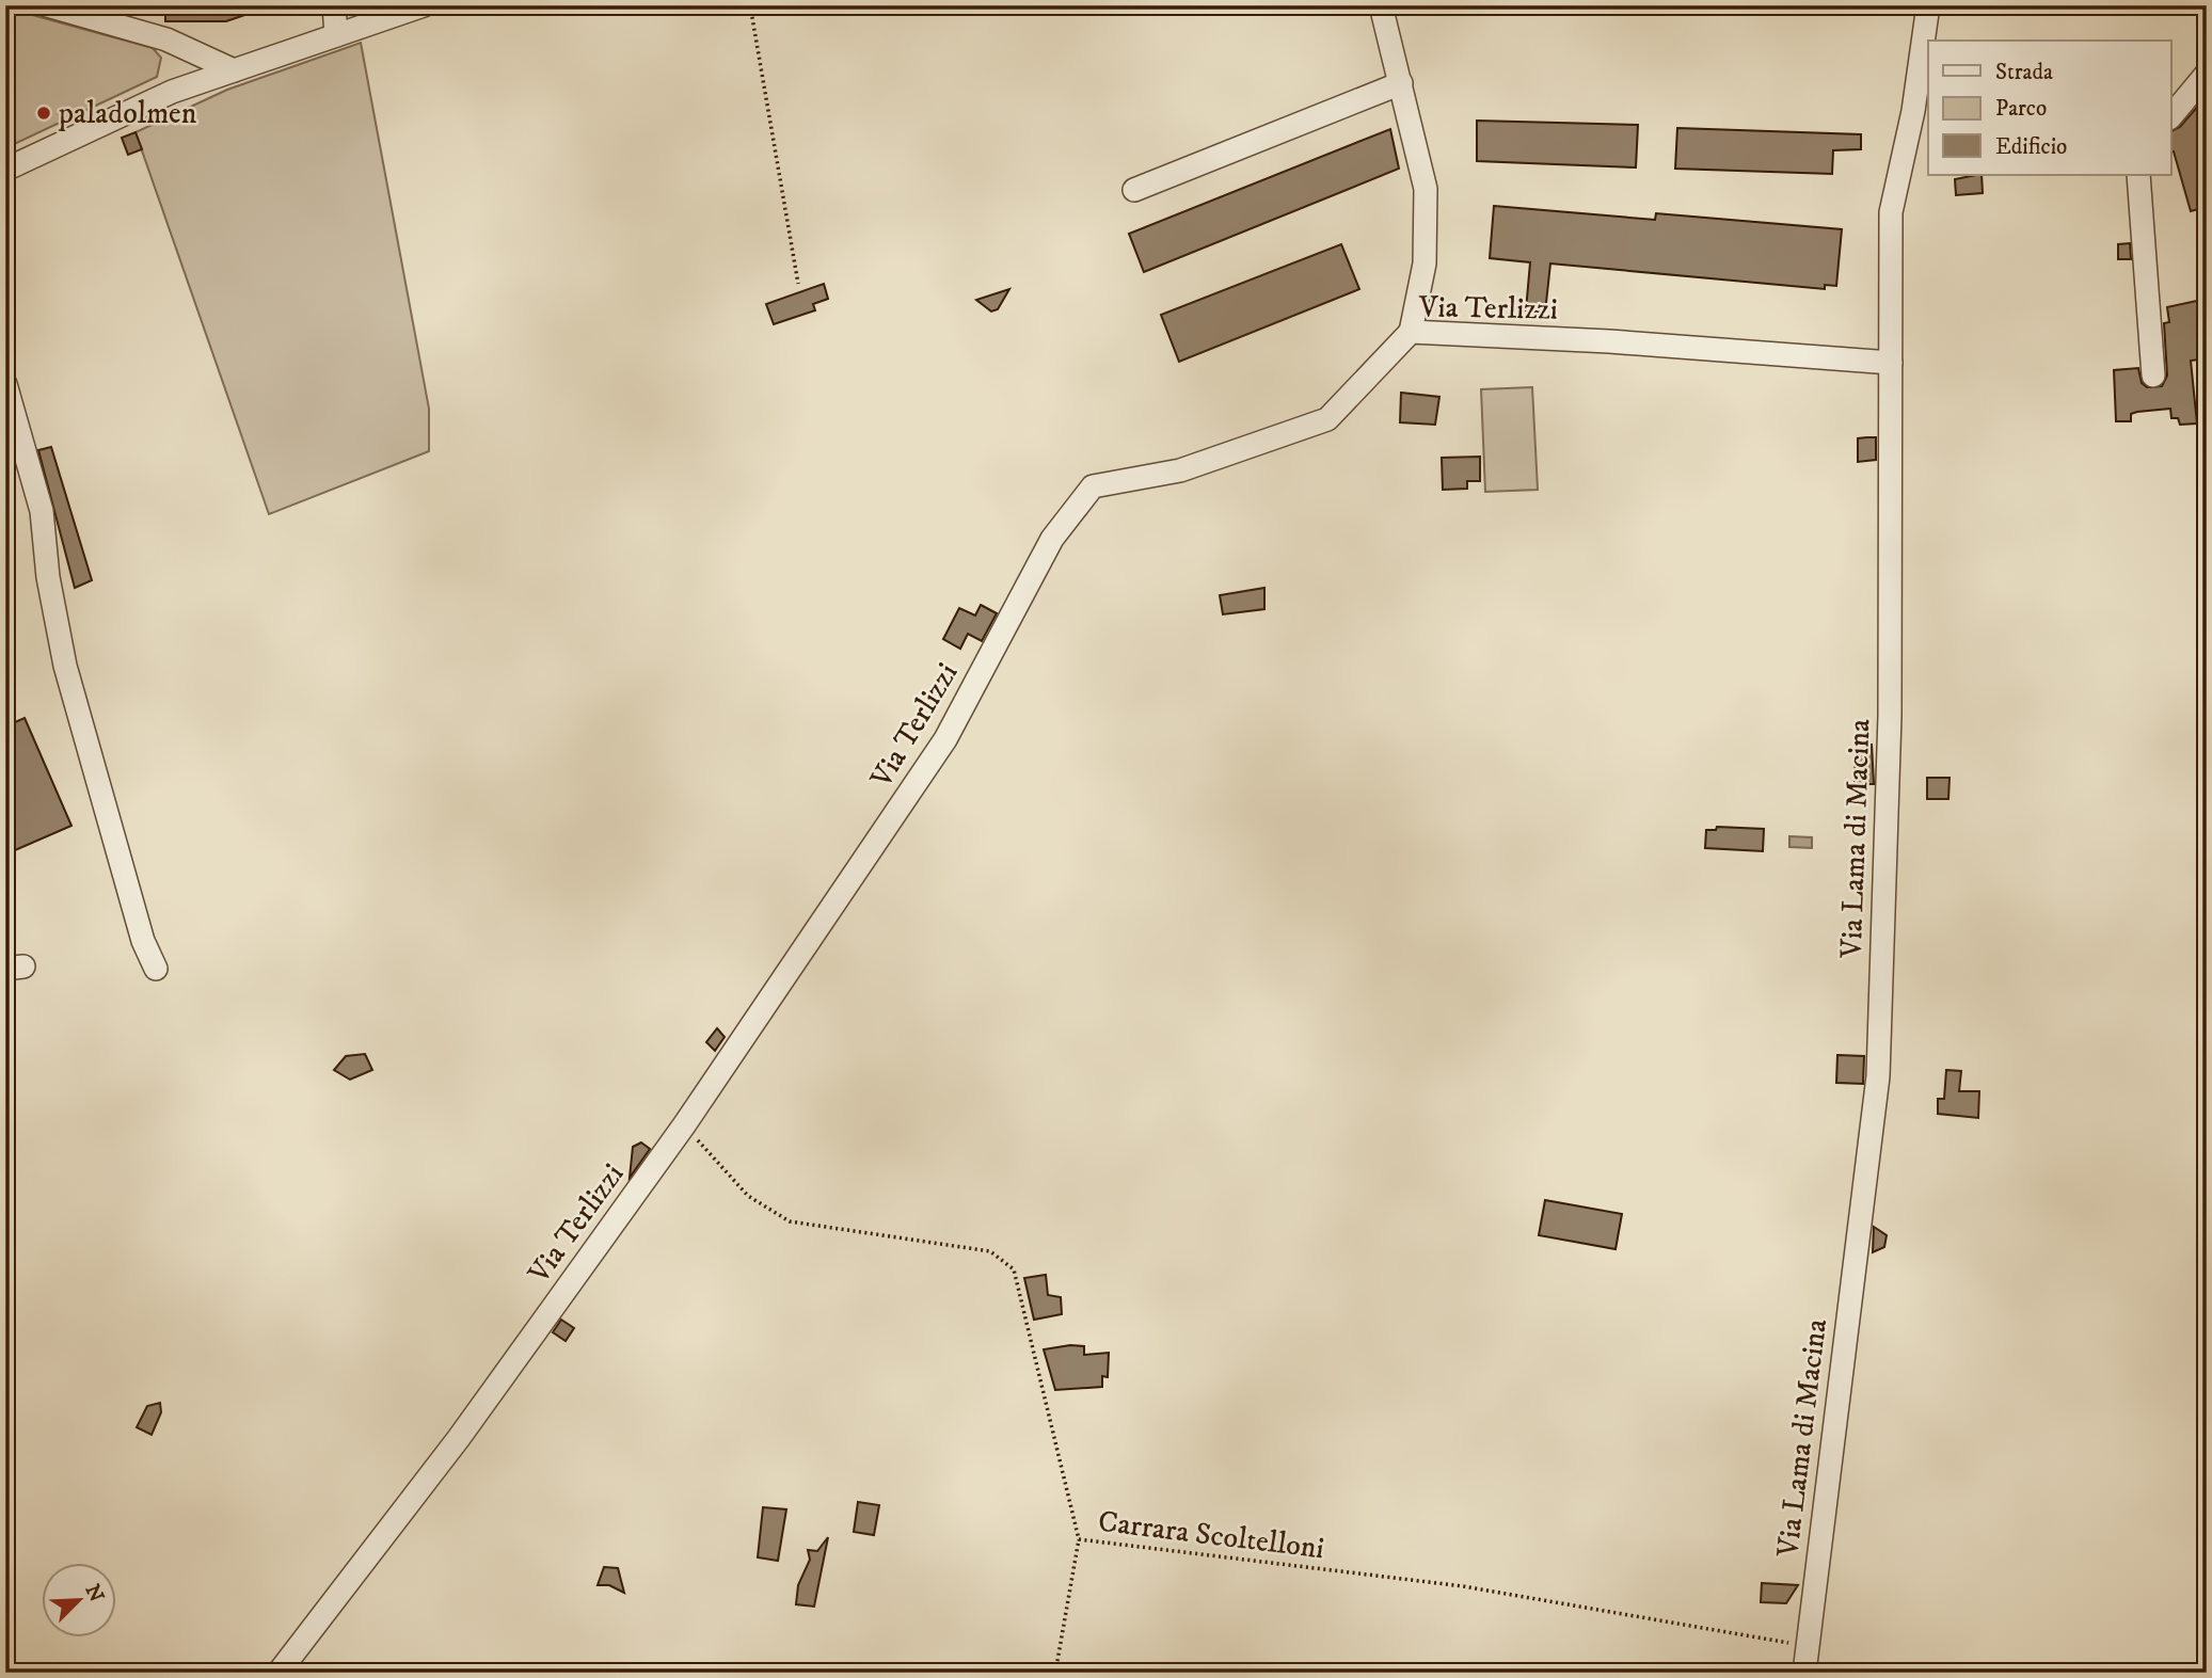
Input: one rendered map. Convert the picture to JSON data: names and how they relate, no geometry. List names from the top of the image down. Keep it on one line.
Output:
{"streets":{"street":["Via Terlizzi","Via Lama di Macina"],"path":["Carrara Scoltelloni"]},"crossings":[["Via Terlizzi","Via Lama di Macina"],["Via Terlizzi","Carrara Scoltelloni"],["Via Lama di Macina","Carrara Scoltelloni"]],"places":["paladolmen"],"legend":["Strada","Parco","Edificio"],"north":"top right"}
